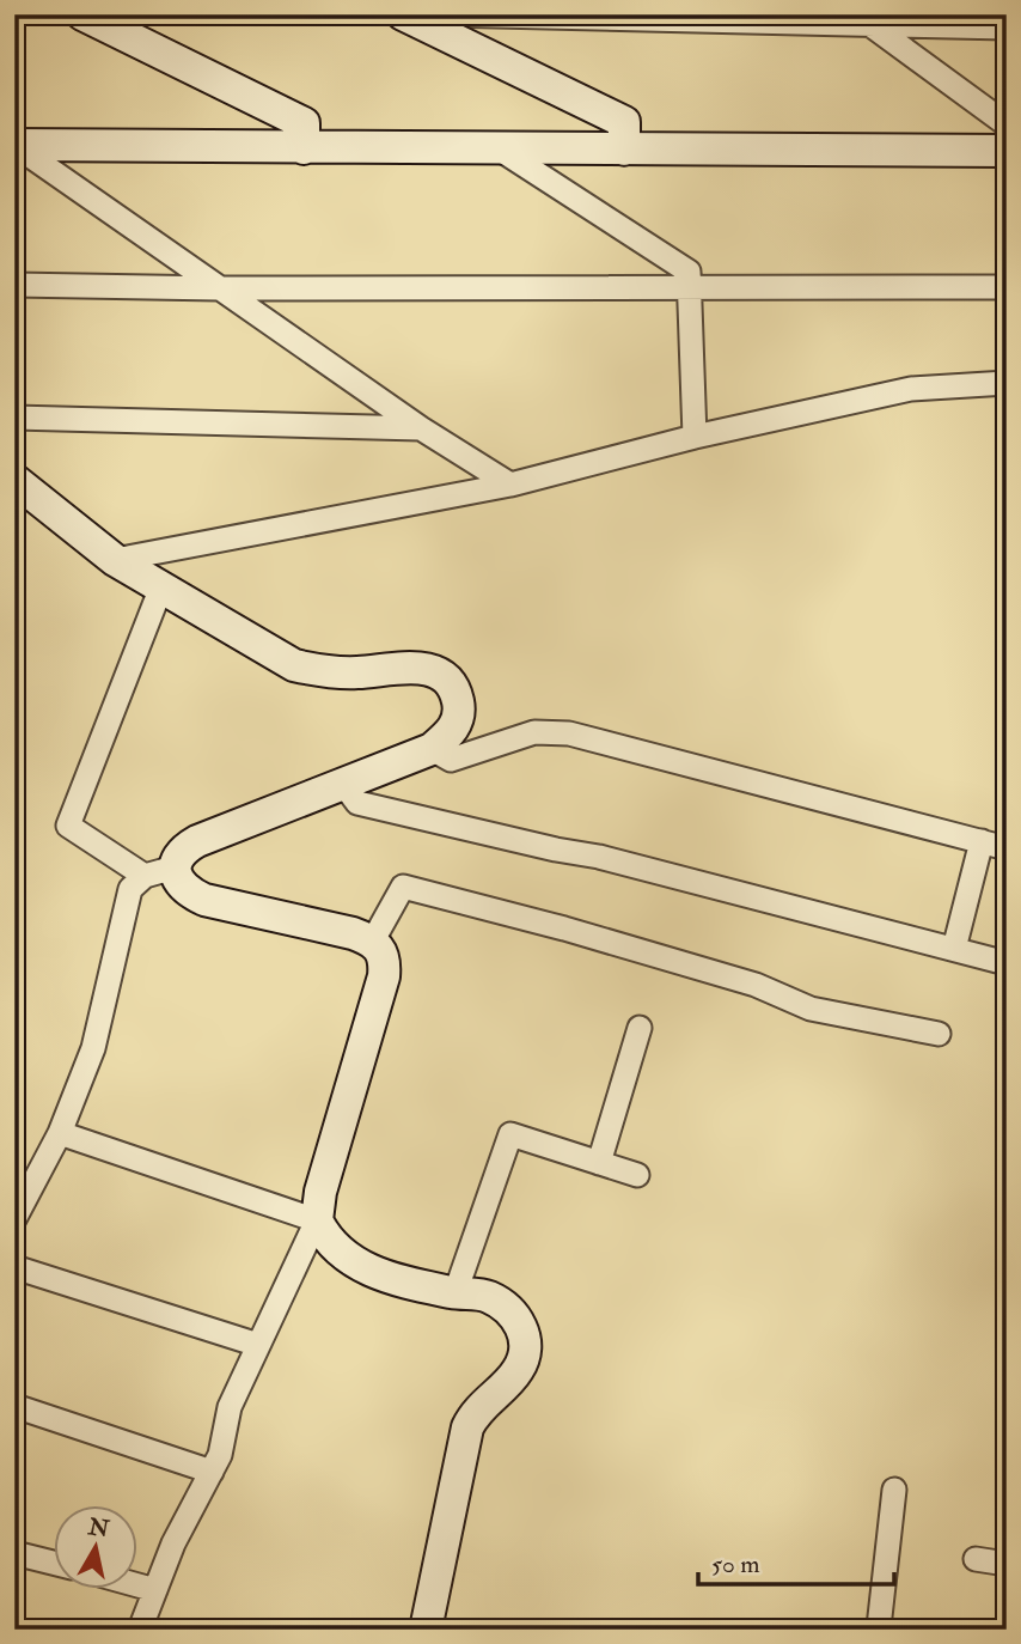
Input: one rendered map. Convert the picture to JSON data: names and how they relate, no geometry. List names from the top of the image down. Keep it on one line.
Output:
{"scale_bar":"50 m","north":"top"}
